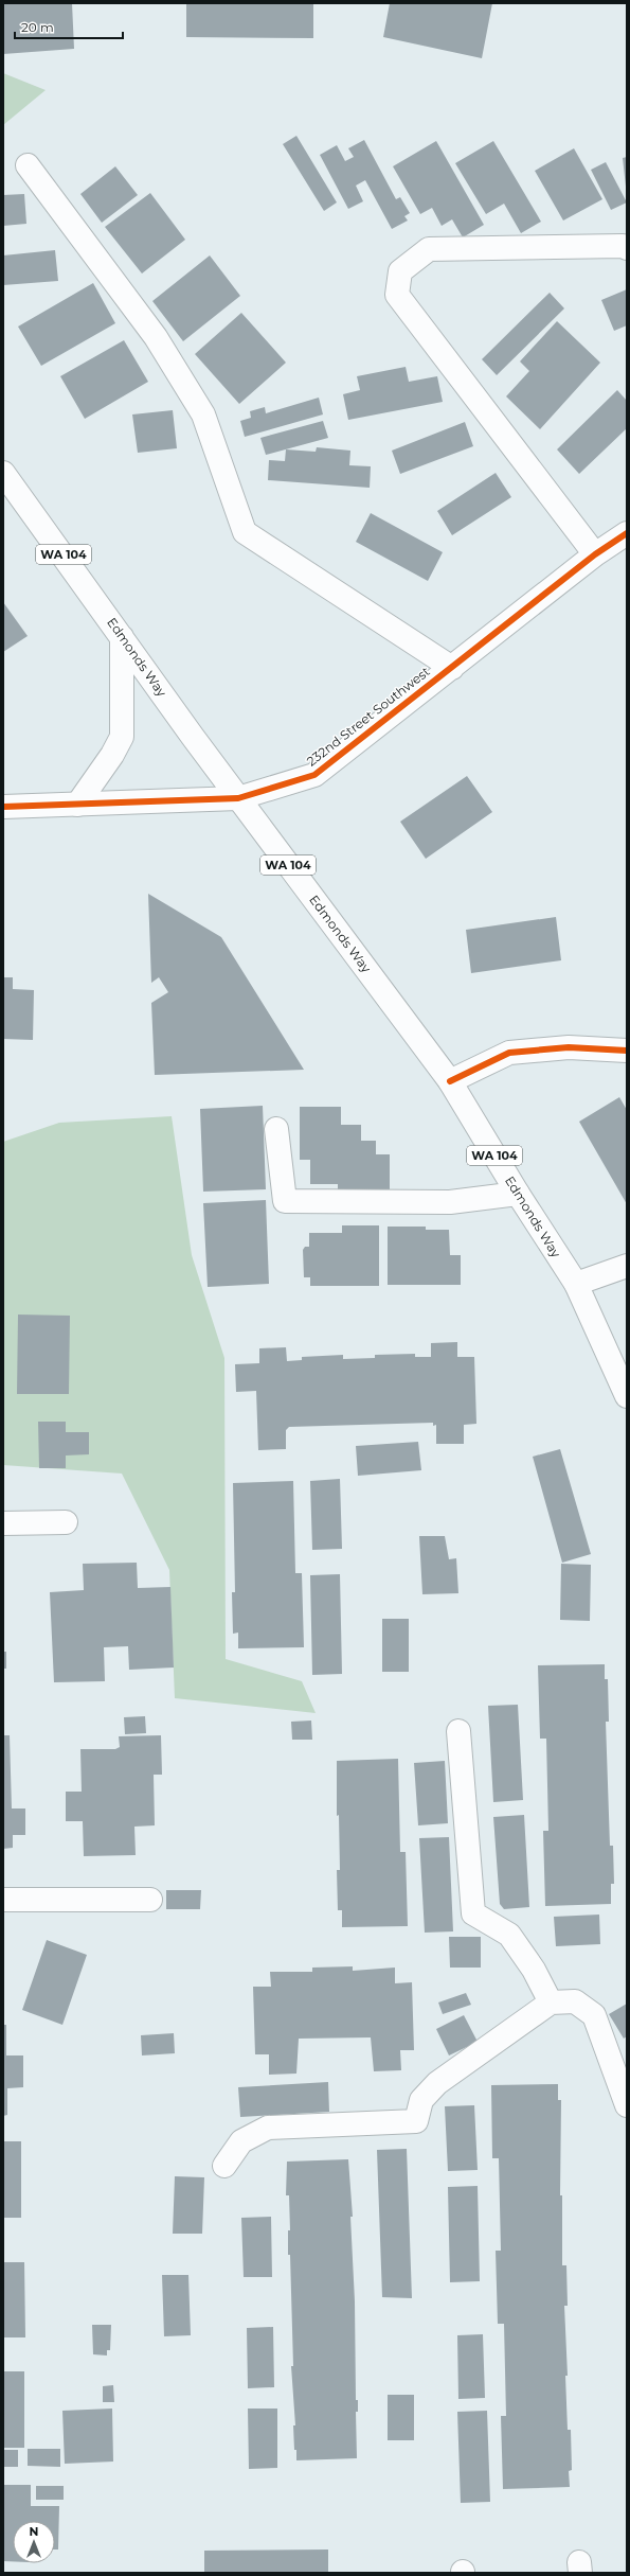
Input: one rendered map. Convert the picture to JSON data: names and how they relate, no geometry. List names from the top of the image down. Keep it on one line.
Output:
{"streets":{"main road":["WA 104","Edmonds Way","232nd Street Southwest"]},"crossings":[["Edmonds Way","232nd Street Southwest"]],"scale_bar":"20 m","north":"top"}
